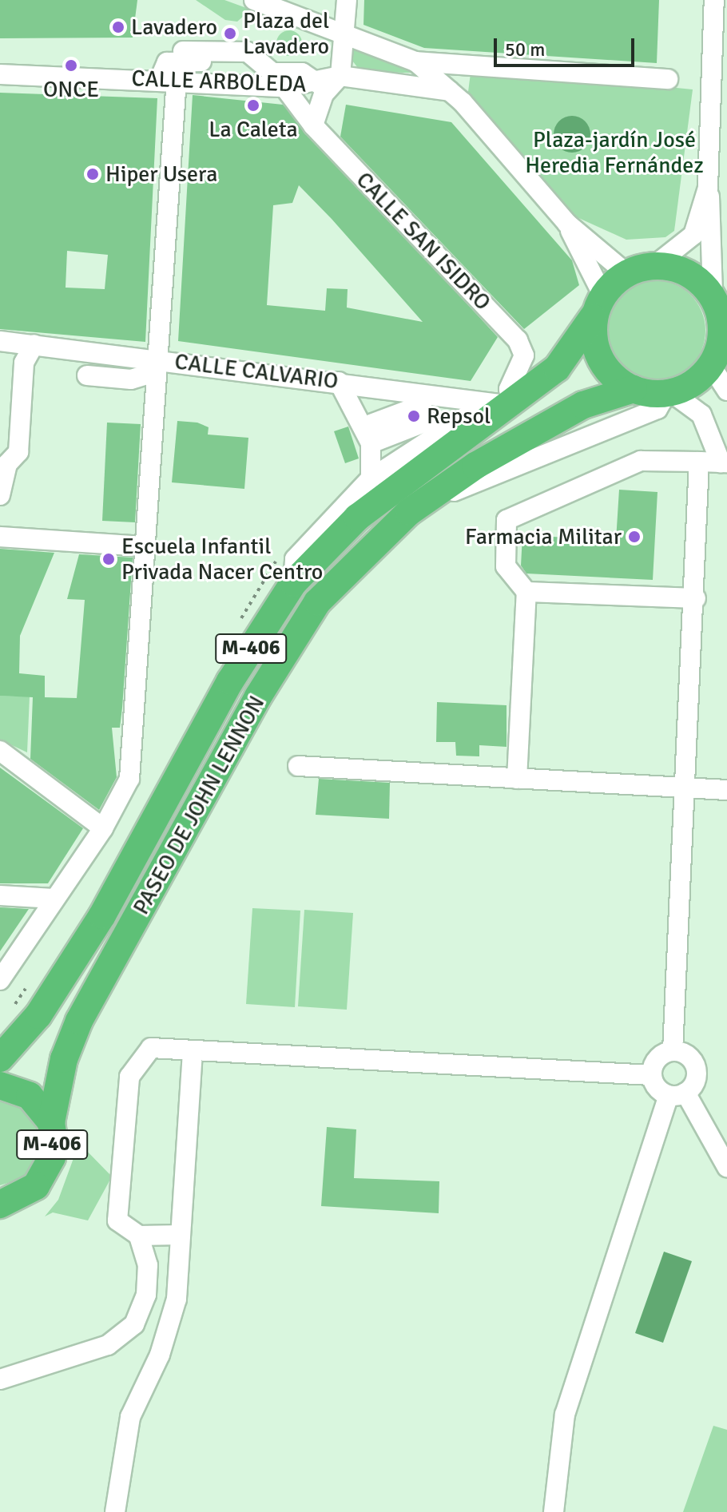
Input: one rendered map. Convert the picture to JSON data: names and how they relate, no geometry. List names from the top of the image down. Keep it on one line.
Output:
{"streets":{"highway":["M-406","PASEO DE JOHN LENNON"],"street":["CALLE ARBOLEDA","CALLE SAN ISIDRO","CALLE CALVARIO"]},"crossings":[["CALLE ARBOLEDA","CALLE SAN ISIDRO"],["CALLE SAN ISIDRO","CALLE CALVARIO"],["CALLE SAN ISIDRO","PASEO DE JOHN LENNON"],["CALLE CALVARIO","PASEO DE JOHN LENNON"],["M-406","PASEO DE JOHN LENNON"]],"parks":["Plaza-jardín José Heredia Fernández"],"places":["Lavadero","Plaza del Lavadero","ONCE","La Caleta","Hiper Usera","Repsol","Farmacia Militar","Escuela Infantil Privada Nacer Centro"],"scale_bar":"50 m"}
